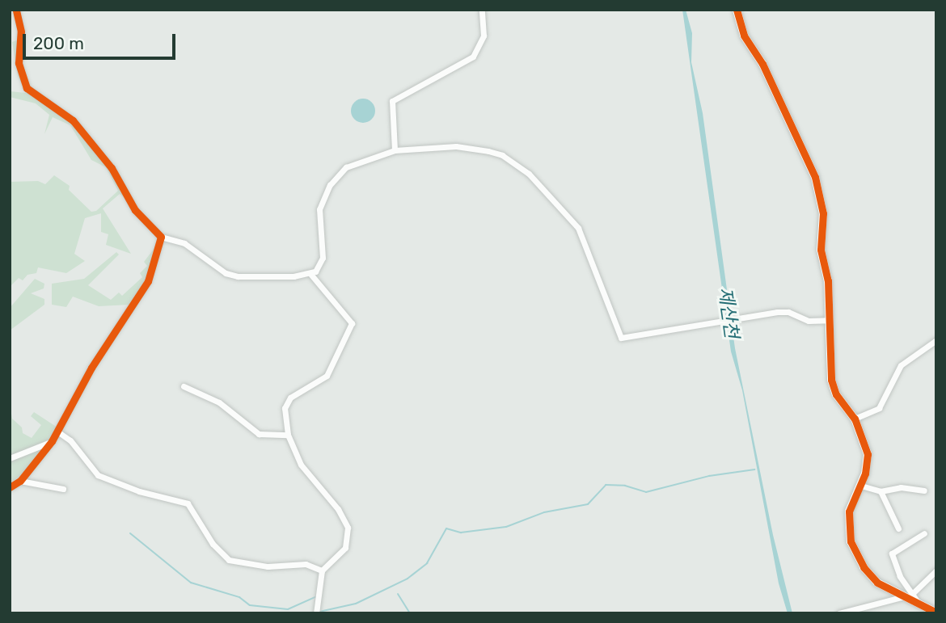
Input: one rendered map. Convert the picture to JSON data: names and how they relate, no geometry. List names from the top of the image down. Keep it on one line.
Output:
{"water":["제산천"],"scale_bar":"200 m"}
